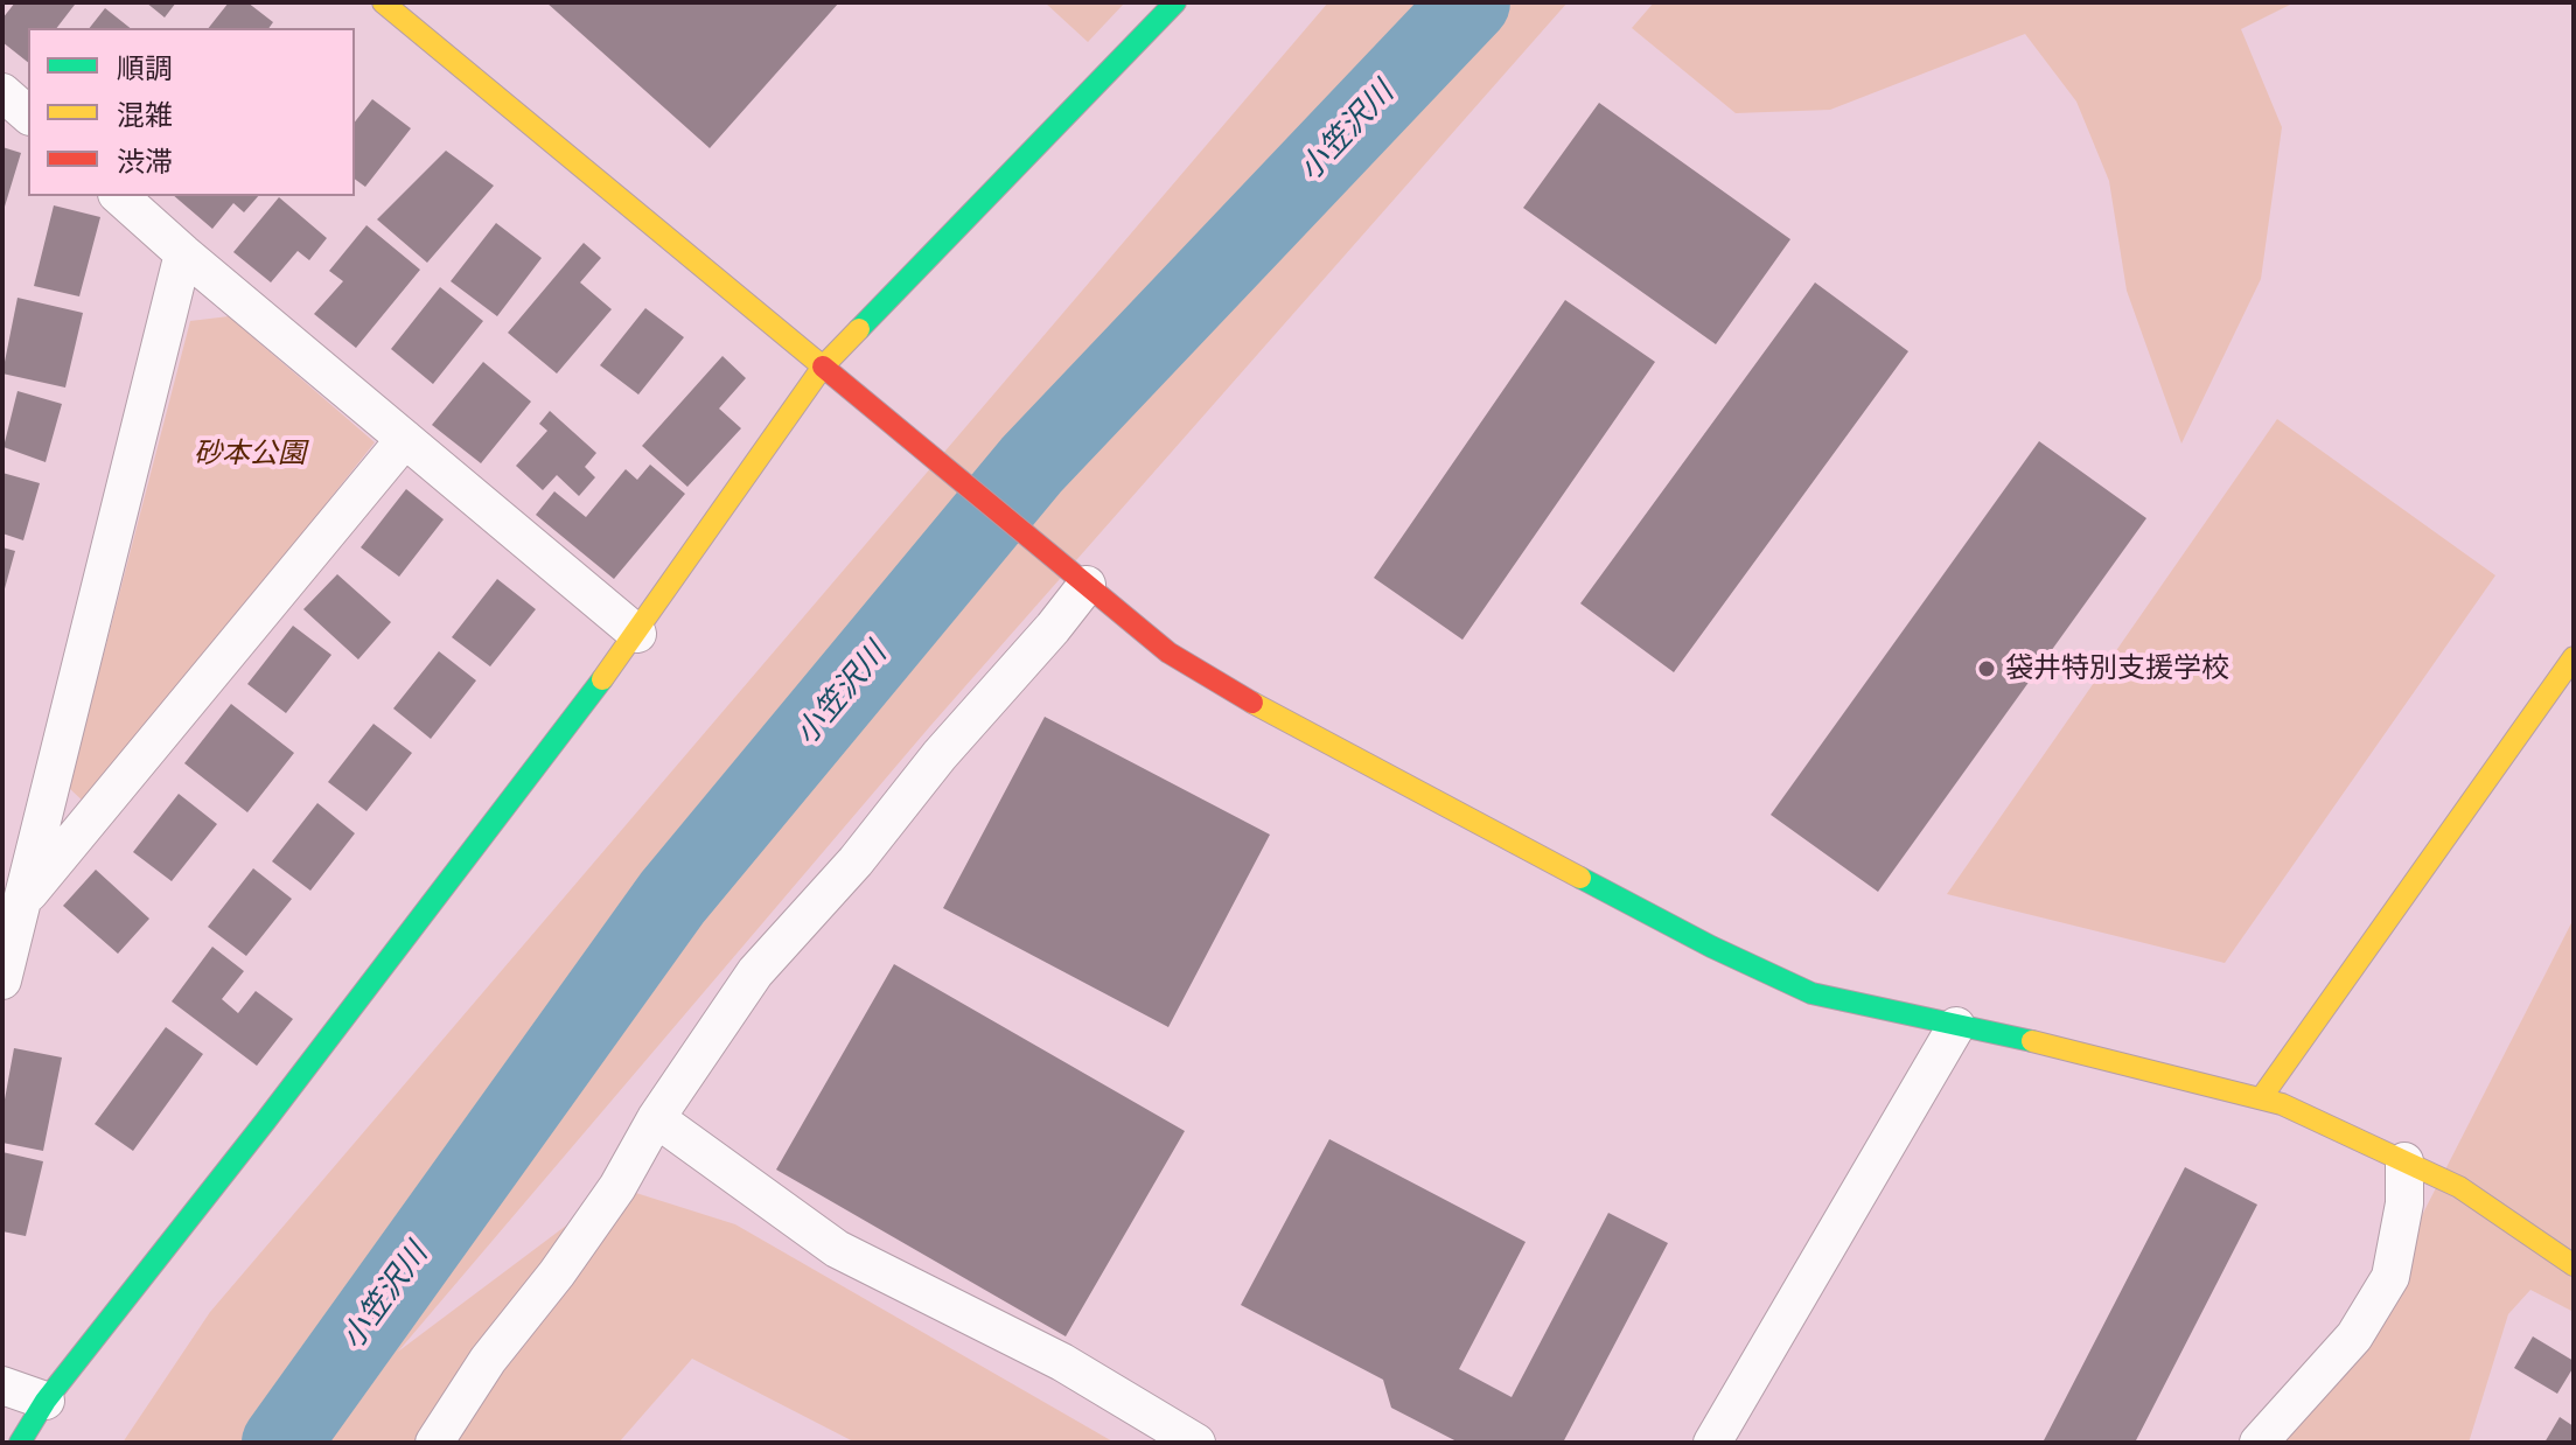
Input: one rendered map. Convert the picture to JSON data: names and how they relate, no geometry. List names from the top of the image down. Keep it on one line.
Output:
{"water":["小笠沢川"],"parks":["砂本公園"],"places":["袋井特別支援学校"],"legend":["順調","混雑","渋滞"]}
